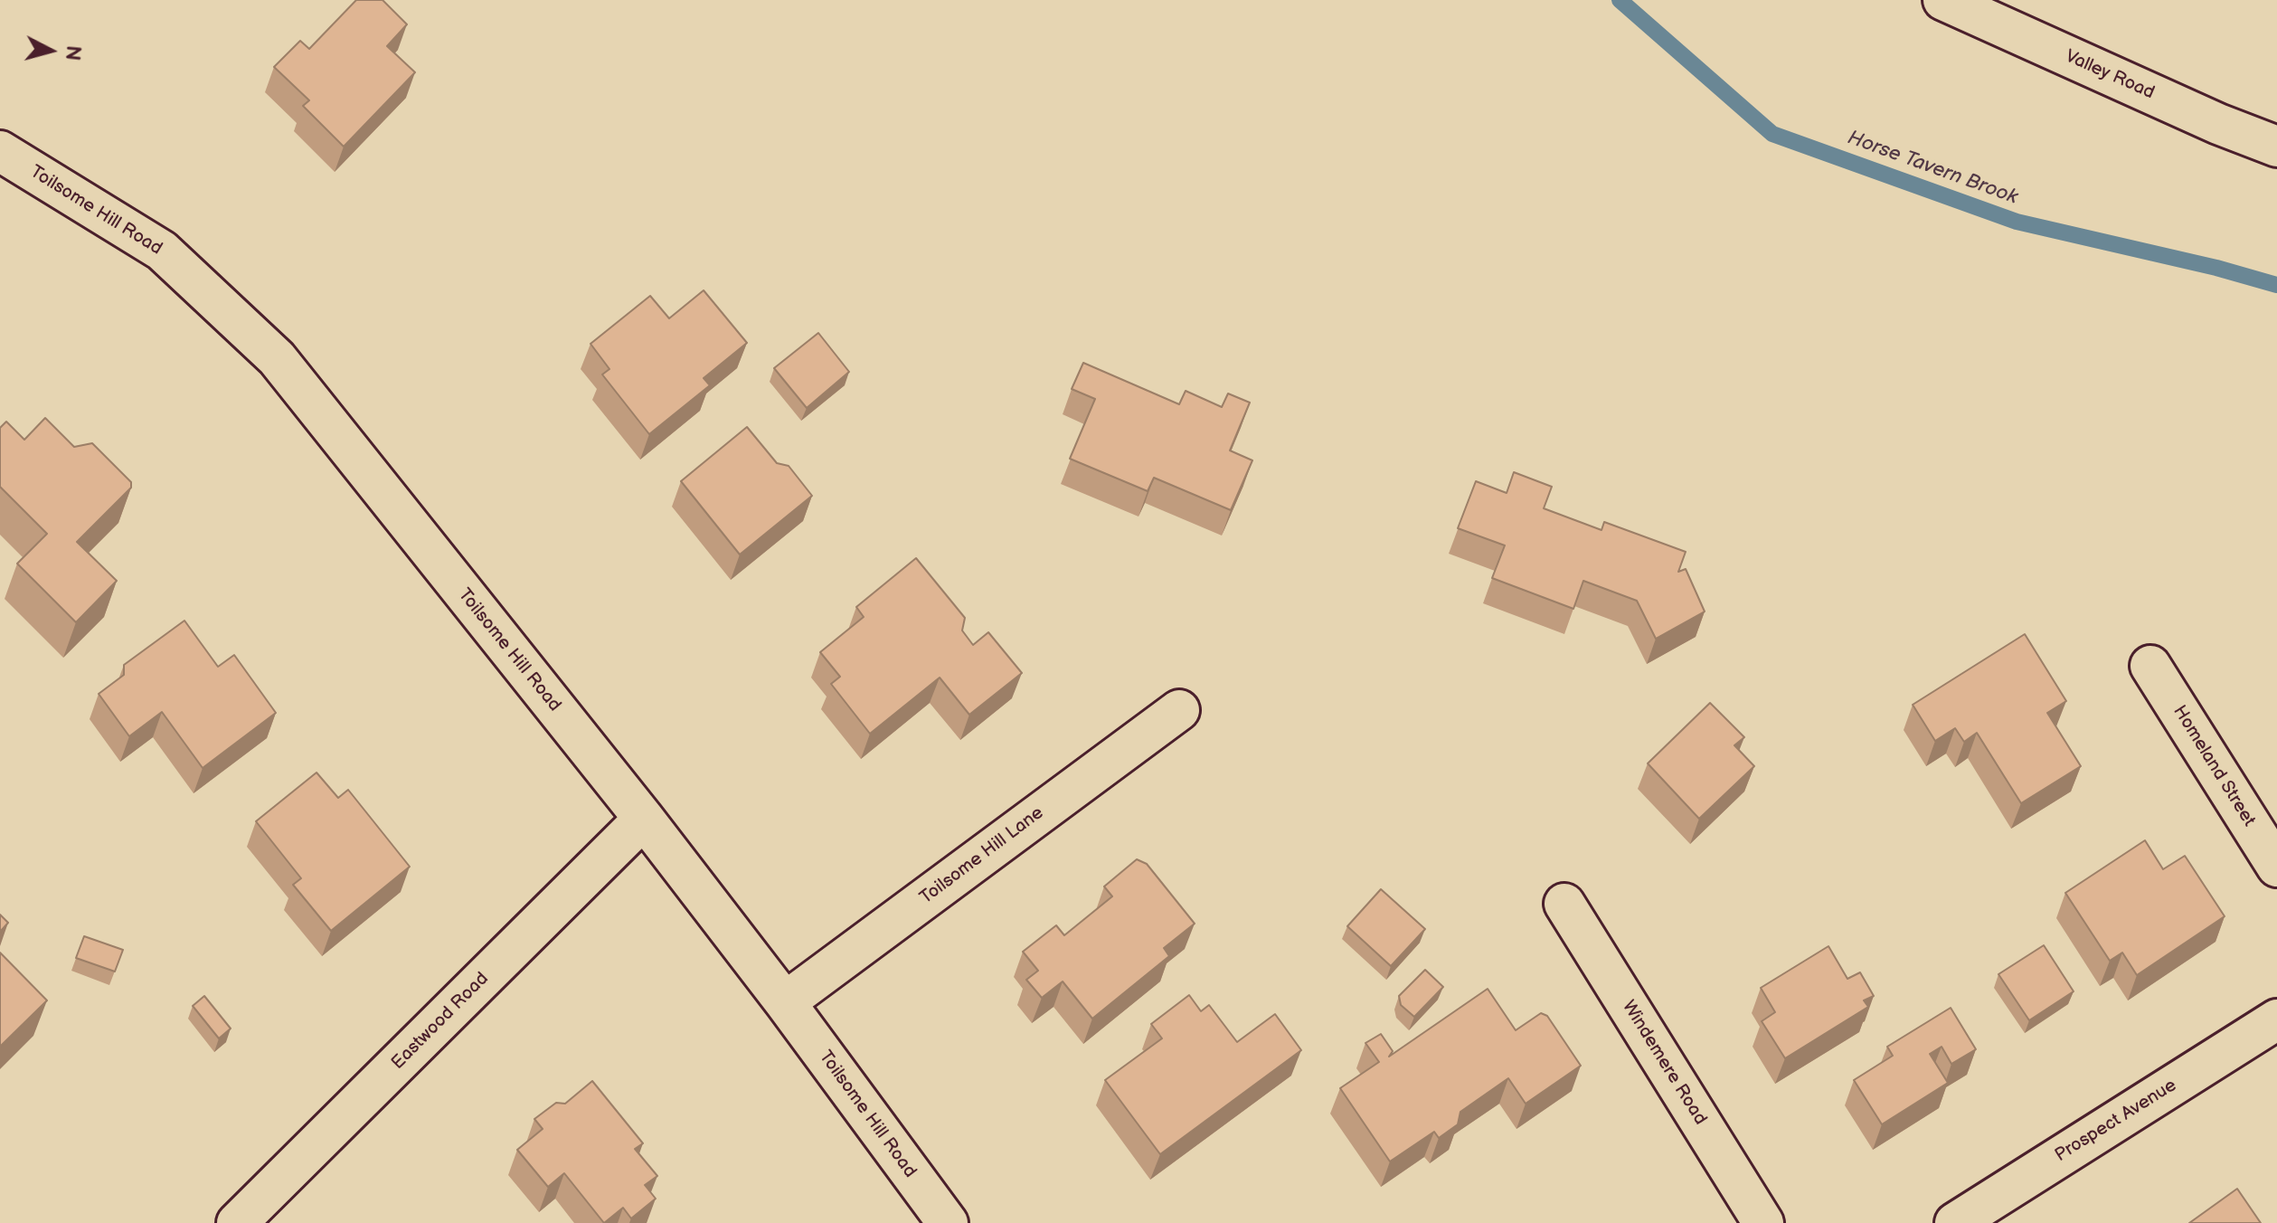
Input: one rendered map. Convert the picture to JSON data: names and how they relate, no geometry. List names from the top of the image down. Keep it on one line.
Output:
{"streets":{"street":["Valley Road","Toilsome Hill Road","Homeland Street","Toilsome Hill Lane","Eastwood Road","Windemere Road","Prospect Avenue"]},"crossings":[["Toilsome Hill Road","Toilsome Hill Lane"],["Toilsome Hill Road","Eastwood Road"]],"water":["Horse Tavern Brook"],"north":"right"}
